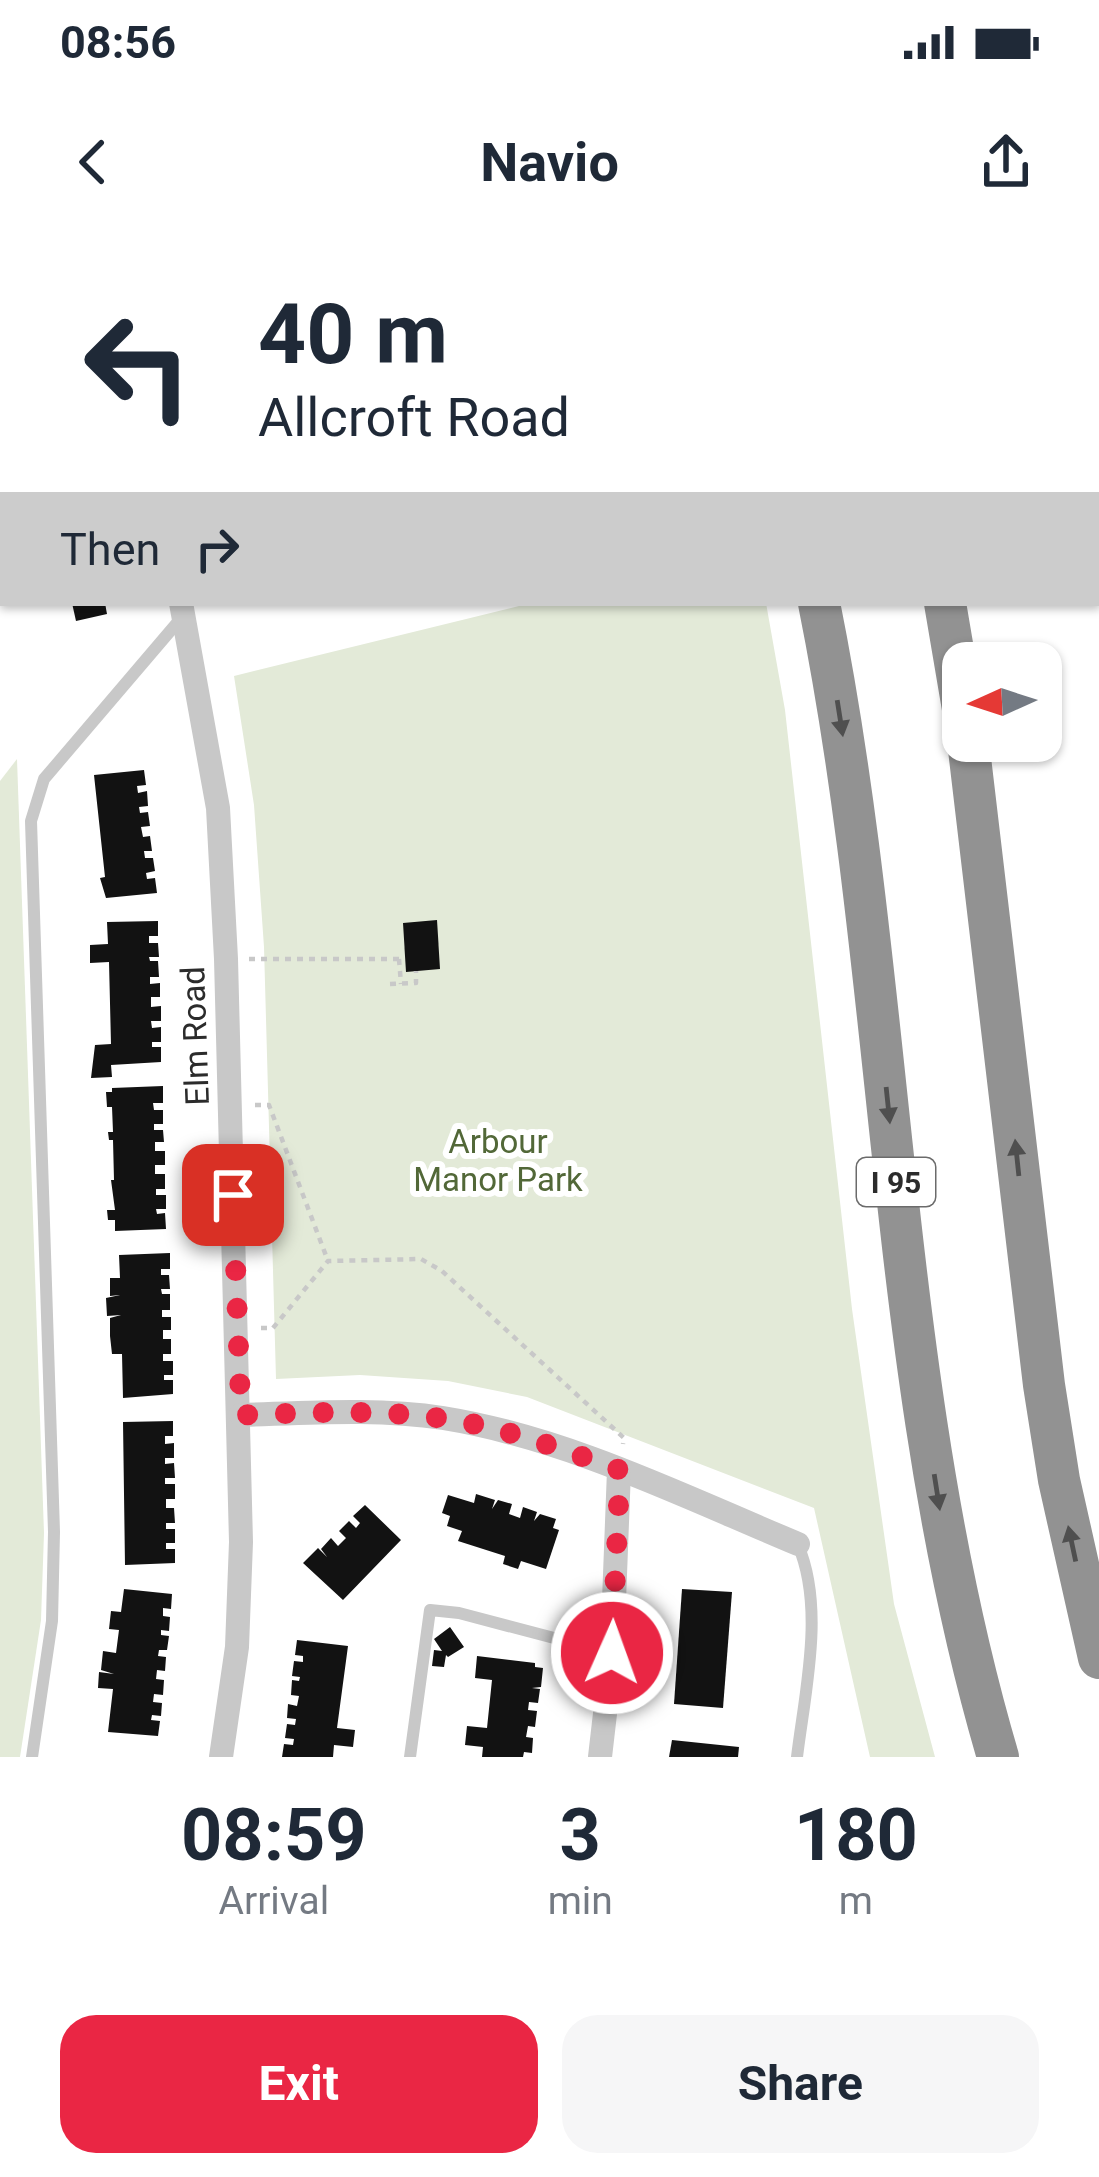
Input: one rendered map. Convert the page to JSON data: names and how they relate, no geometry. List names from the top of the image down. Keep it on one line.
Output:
{"streets":{"highway":["I 95"],"street":["Elm Road"]},"parks":["Arbour Manor Park"],"north":"left","page":{"status":"08:56","header":"Navio","turn":["40 m","Allcroft Road"],"then":"Then","eta":["08:59","Arrival","3","min","180","m"],"buttons":["Exit","Share"]}}
